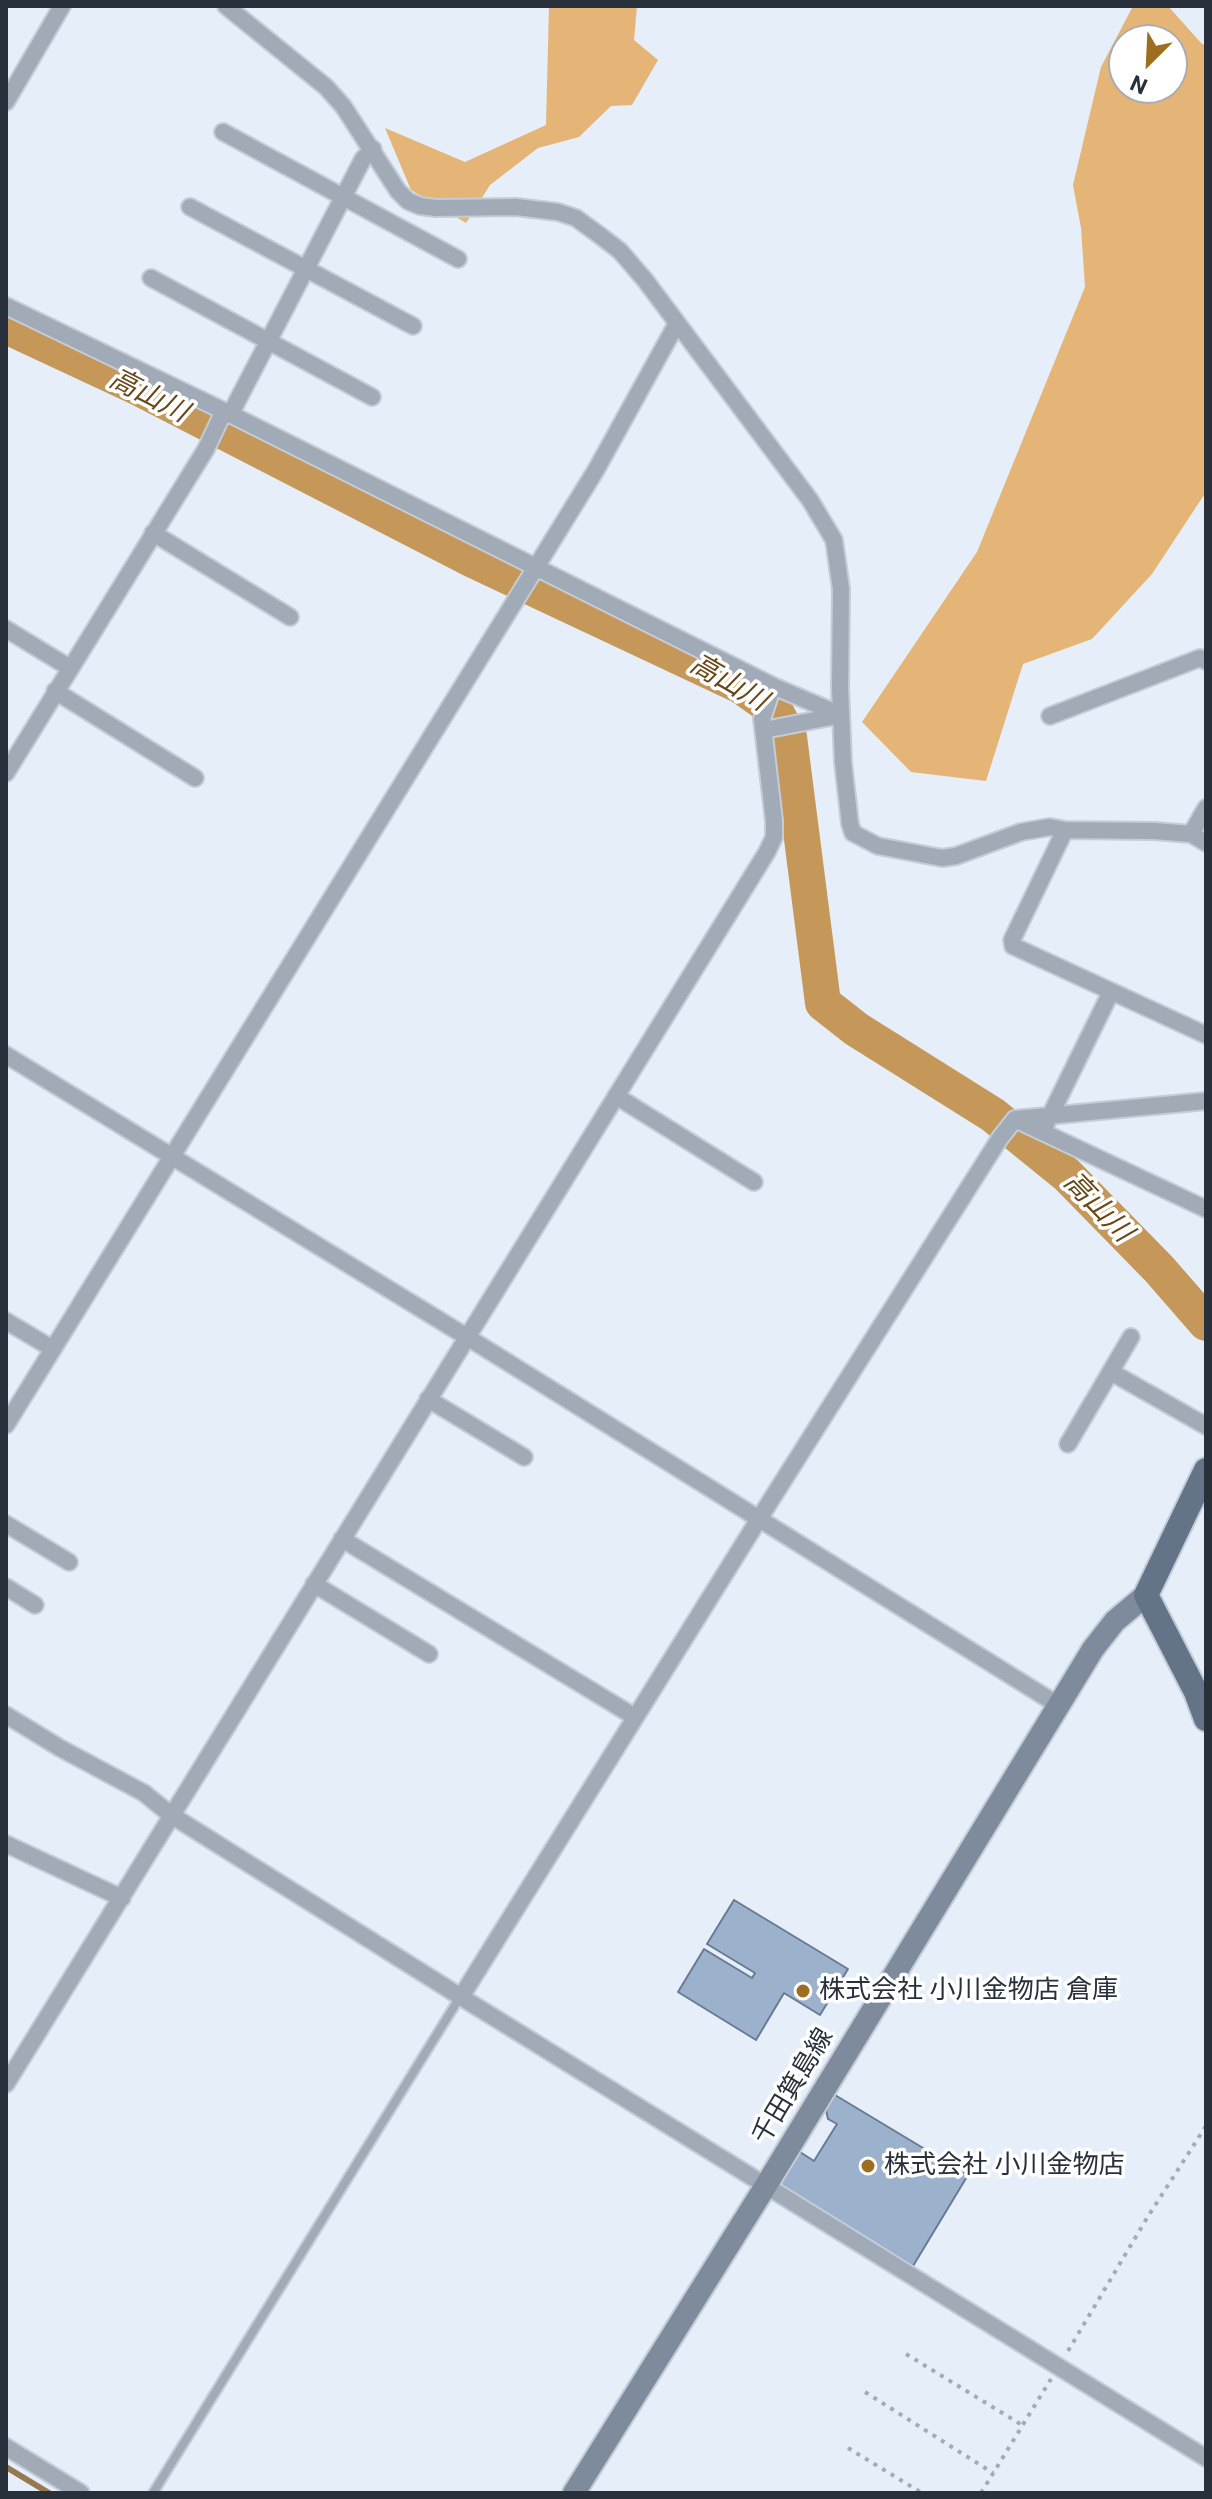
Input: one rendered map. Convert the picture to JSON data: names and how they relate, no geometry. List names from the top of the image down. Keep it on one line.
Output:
{"streets":{"main road":["千田箕島線"]},"water":["高山川"],"places":["株式会社 小川金物店 倉庫","株式会社 小川金物店"],"north":"bottom left"}
